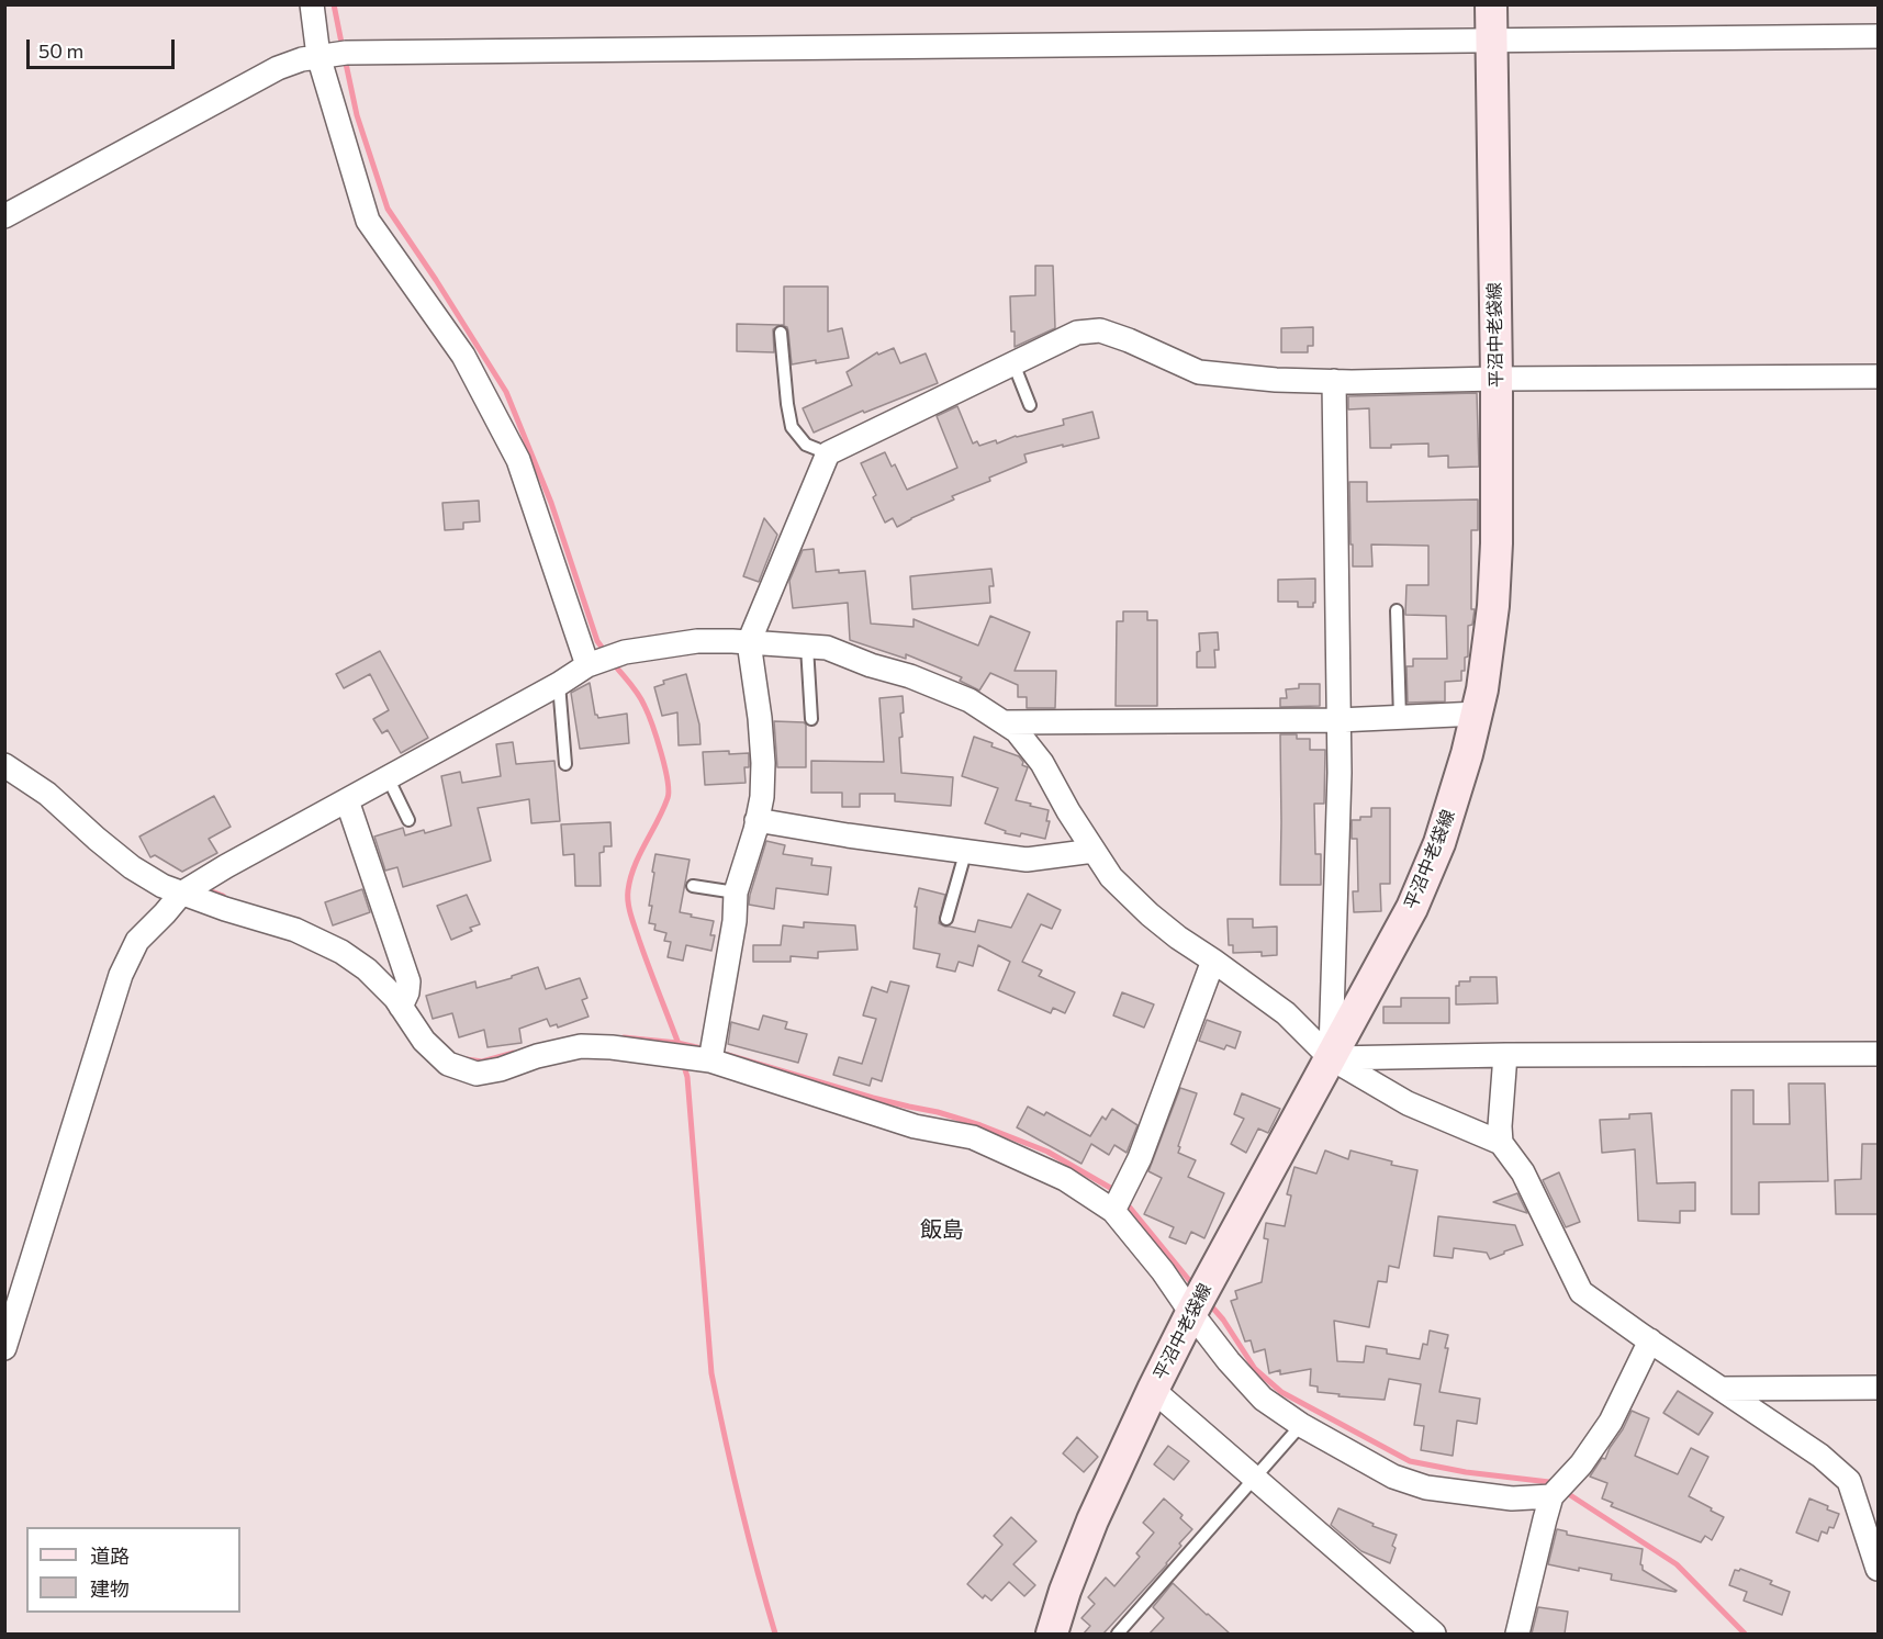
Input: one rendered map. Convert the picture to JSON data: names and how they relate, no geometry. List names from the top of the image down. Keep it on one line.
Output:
{"streets":{"main road":["平沼中老袋線"]},"districts":["飯島"],"legend":["道路","建物"],"scale_bar":"50 m"}
